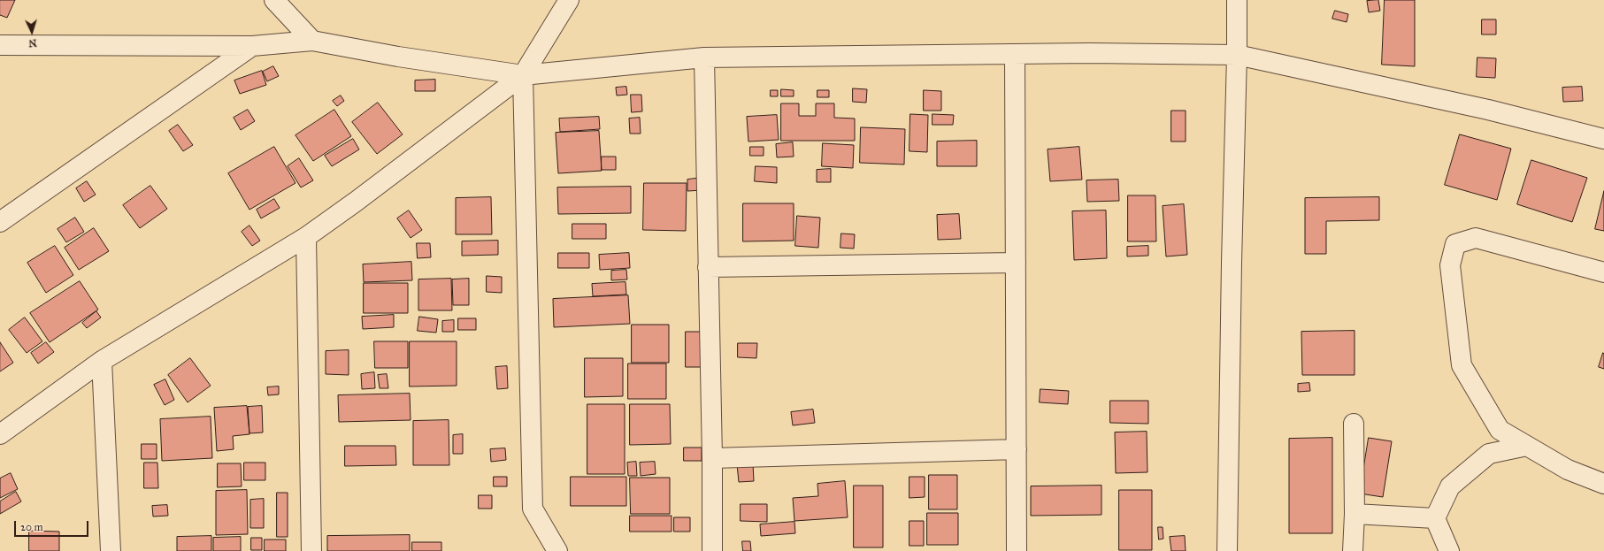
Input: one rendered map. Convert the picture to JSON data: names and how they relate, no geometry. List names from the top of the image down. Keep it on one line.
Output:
{"scale_bar":"20 m","north":"bottom"}
